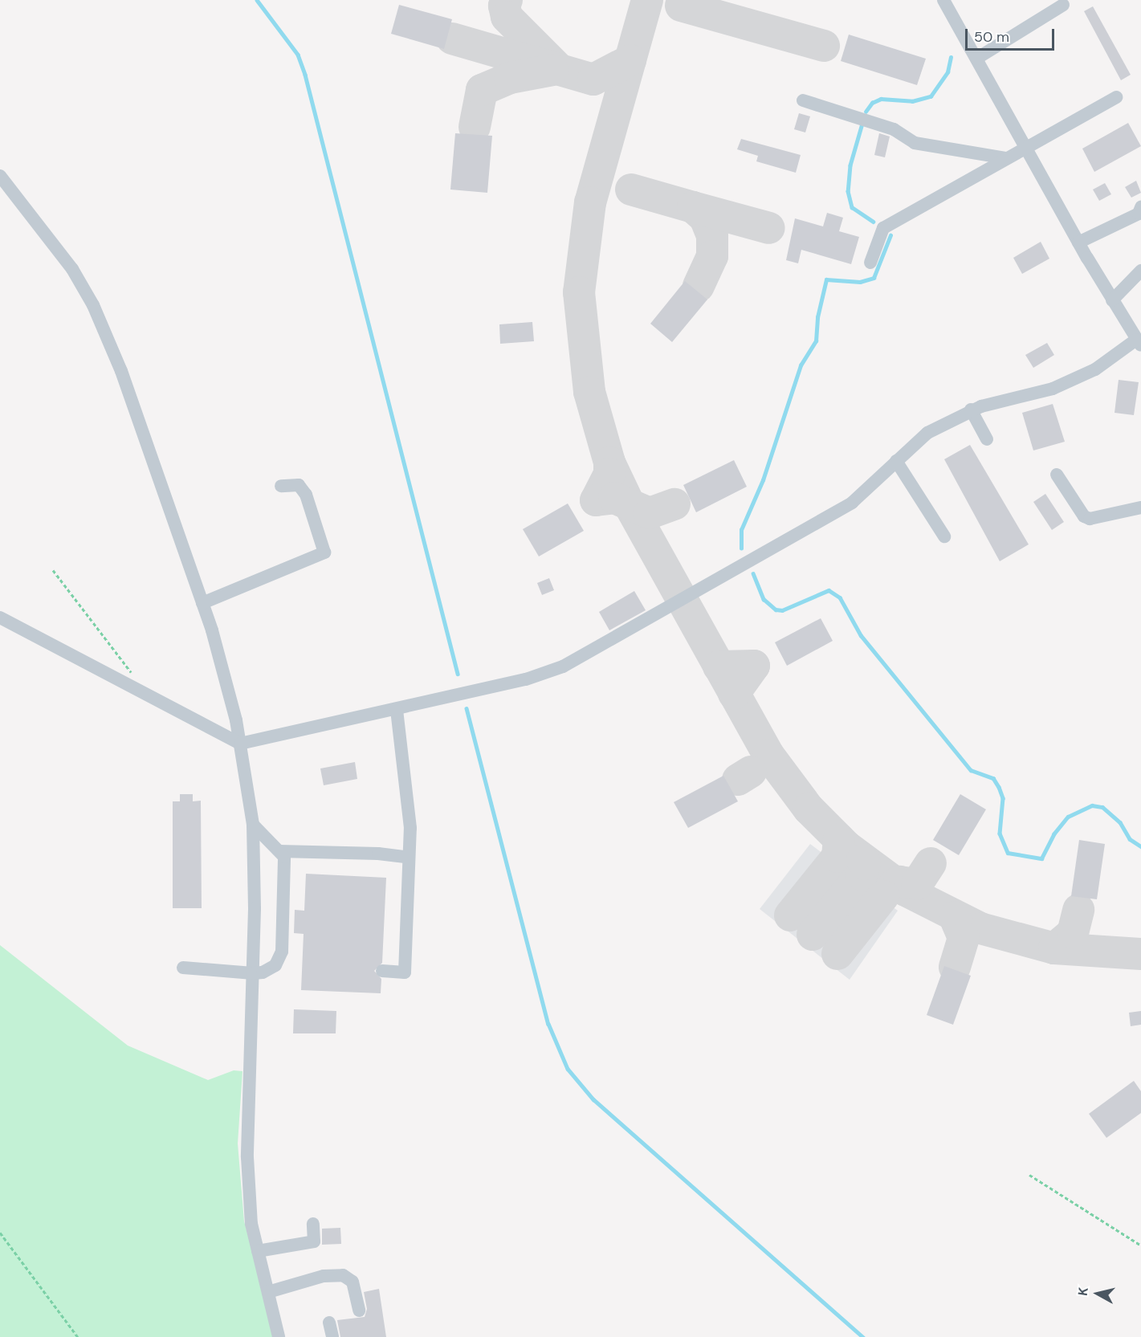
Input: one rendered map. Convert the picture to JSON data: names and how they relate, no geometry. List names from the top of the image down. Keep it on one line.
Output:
{"scale_bar":"50 m","north":"left"}
